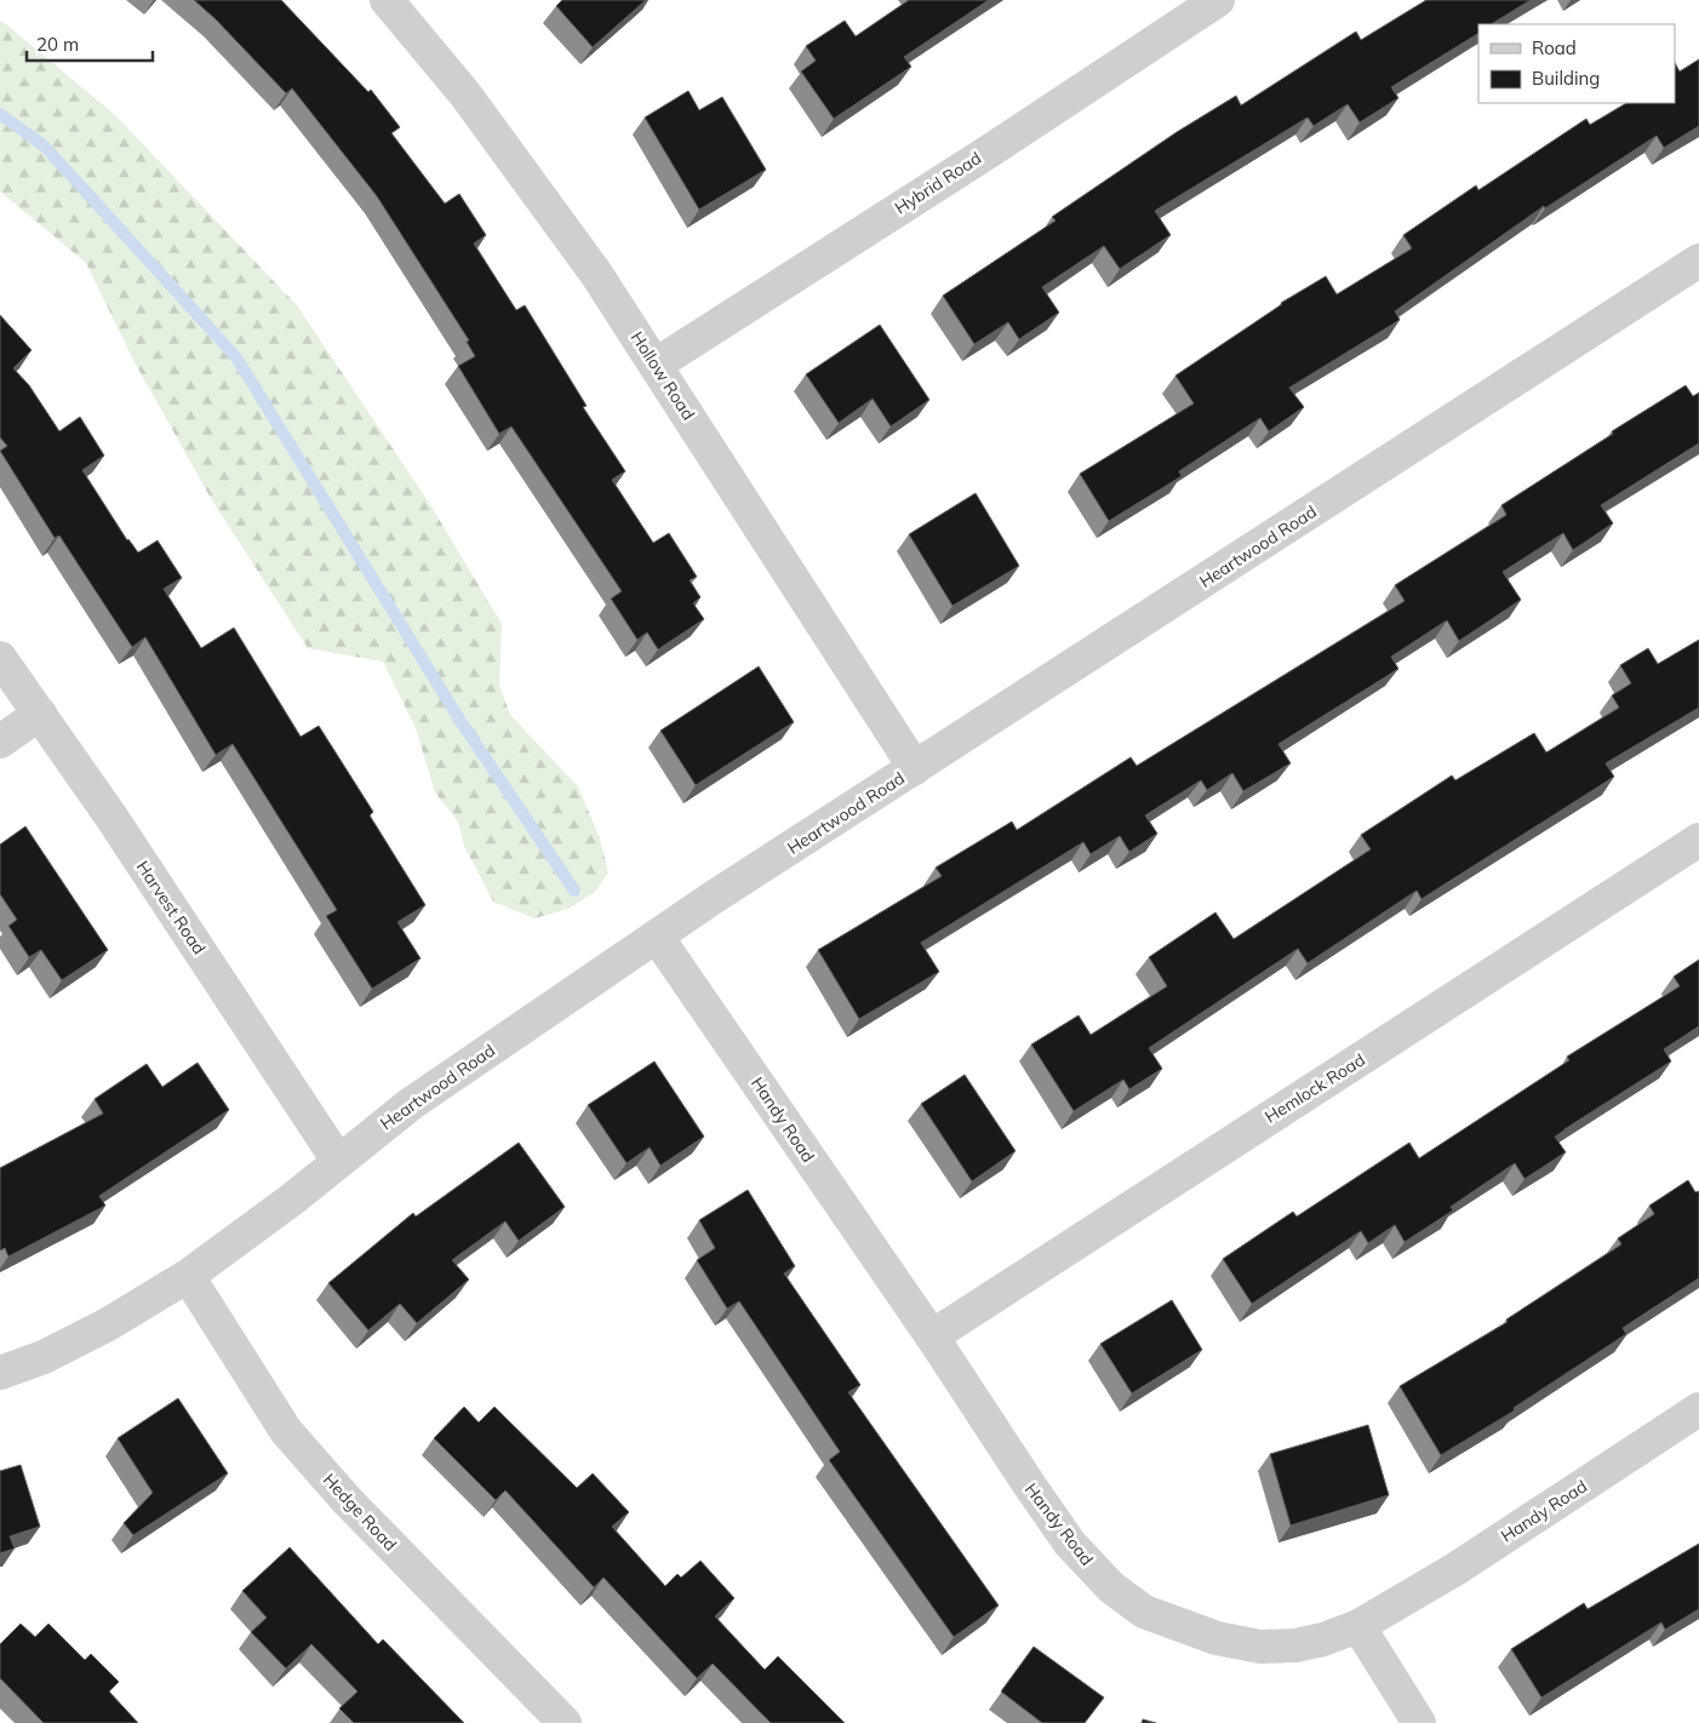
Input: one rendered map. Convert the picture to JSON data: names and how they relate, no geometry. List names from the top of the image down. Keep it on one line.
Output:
{"streets":{"street":["Hybrid Road","Hollow Road","Heartwood Road","Harvest Road","Hemlock Road","Handy Road","Hedge Road"]},"crossings":[["Hybrid Road","Hollow Road"],["Hollow Road","Heartwood Road"],["Heartwood Road","Harvest Road"],["Heartwood Road","Handy Road"],["Heartwood Road","Hedge Road"],["Hemlock Road","Handy Road"]],"legend":["Road","Building"],"scale_bar":"20 m"}
